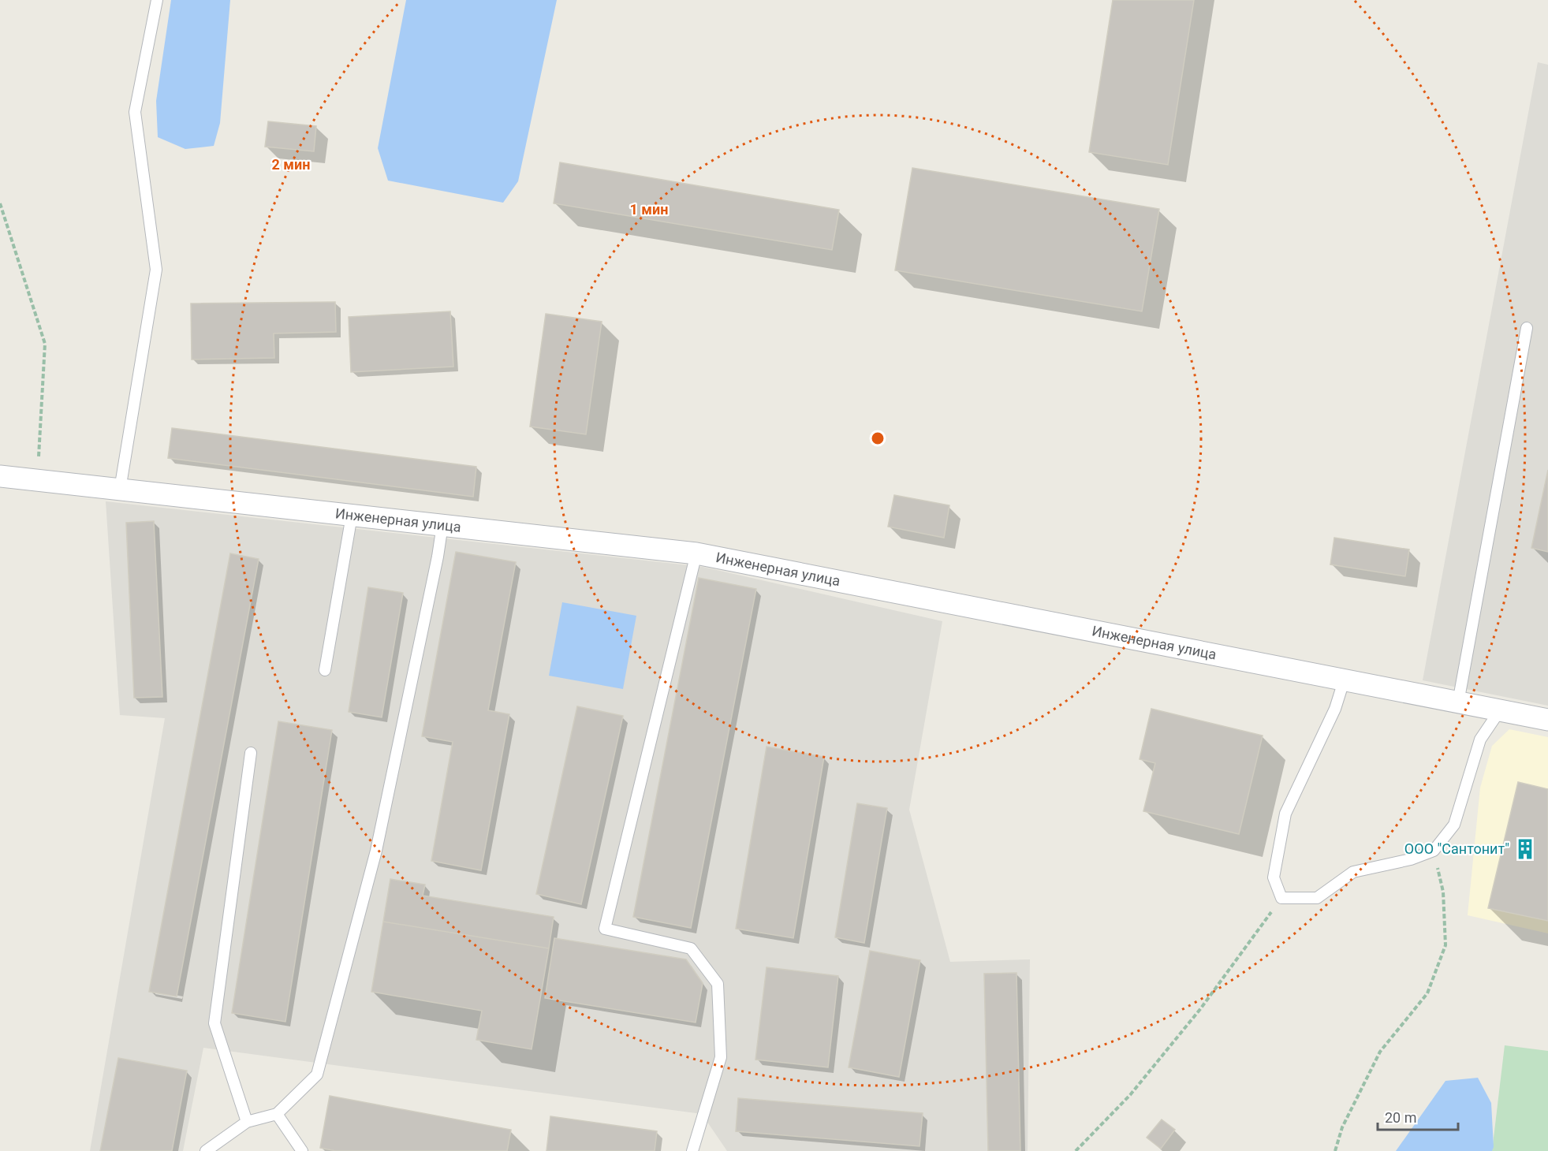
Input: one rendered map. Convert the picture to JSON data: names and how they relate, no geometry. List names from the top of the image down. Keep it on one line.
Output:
{"streets":{"street":["Инженерная улица"]},"places":{"building":["ООО \"Сантонит\""]},"scale_bar":"20 m","rings":["2 мин","1 мин"]}
